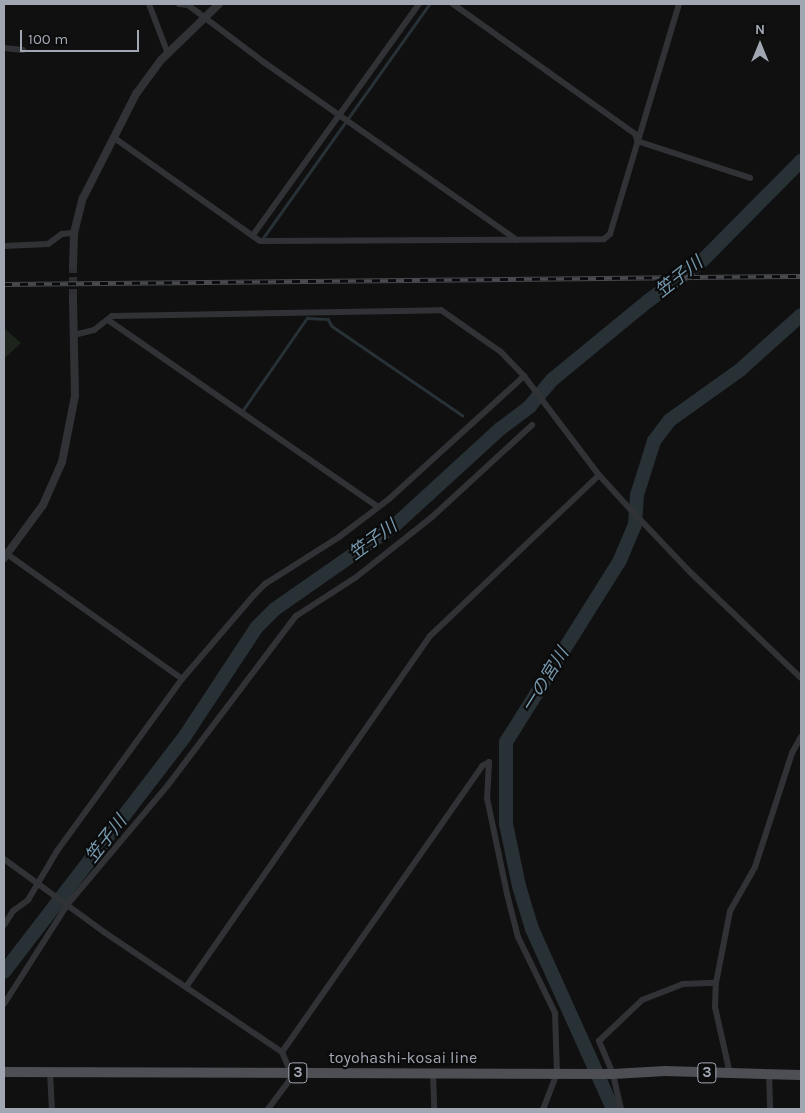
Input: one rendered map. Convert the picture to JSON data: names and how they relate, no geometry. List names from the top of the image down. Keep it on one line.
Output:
{"streets":{"main road":["toyohashi-kosai line","3"]},"water":["笠子川","一の宮川"],"scale_bar":"100 m","north":"top"}
